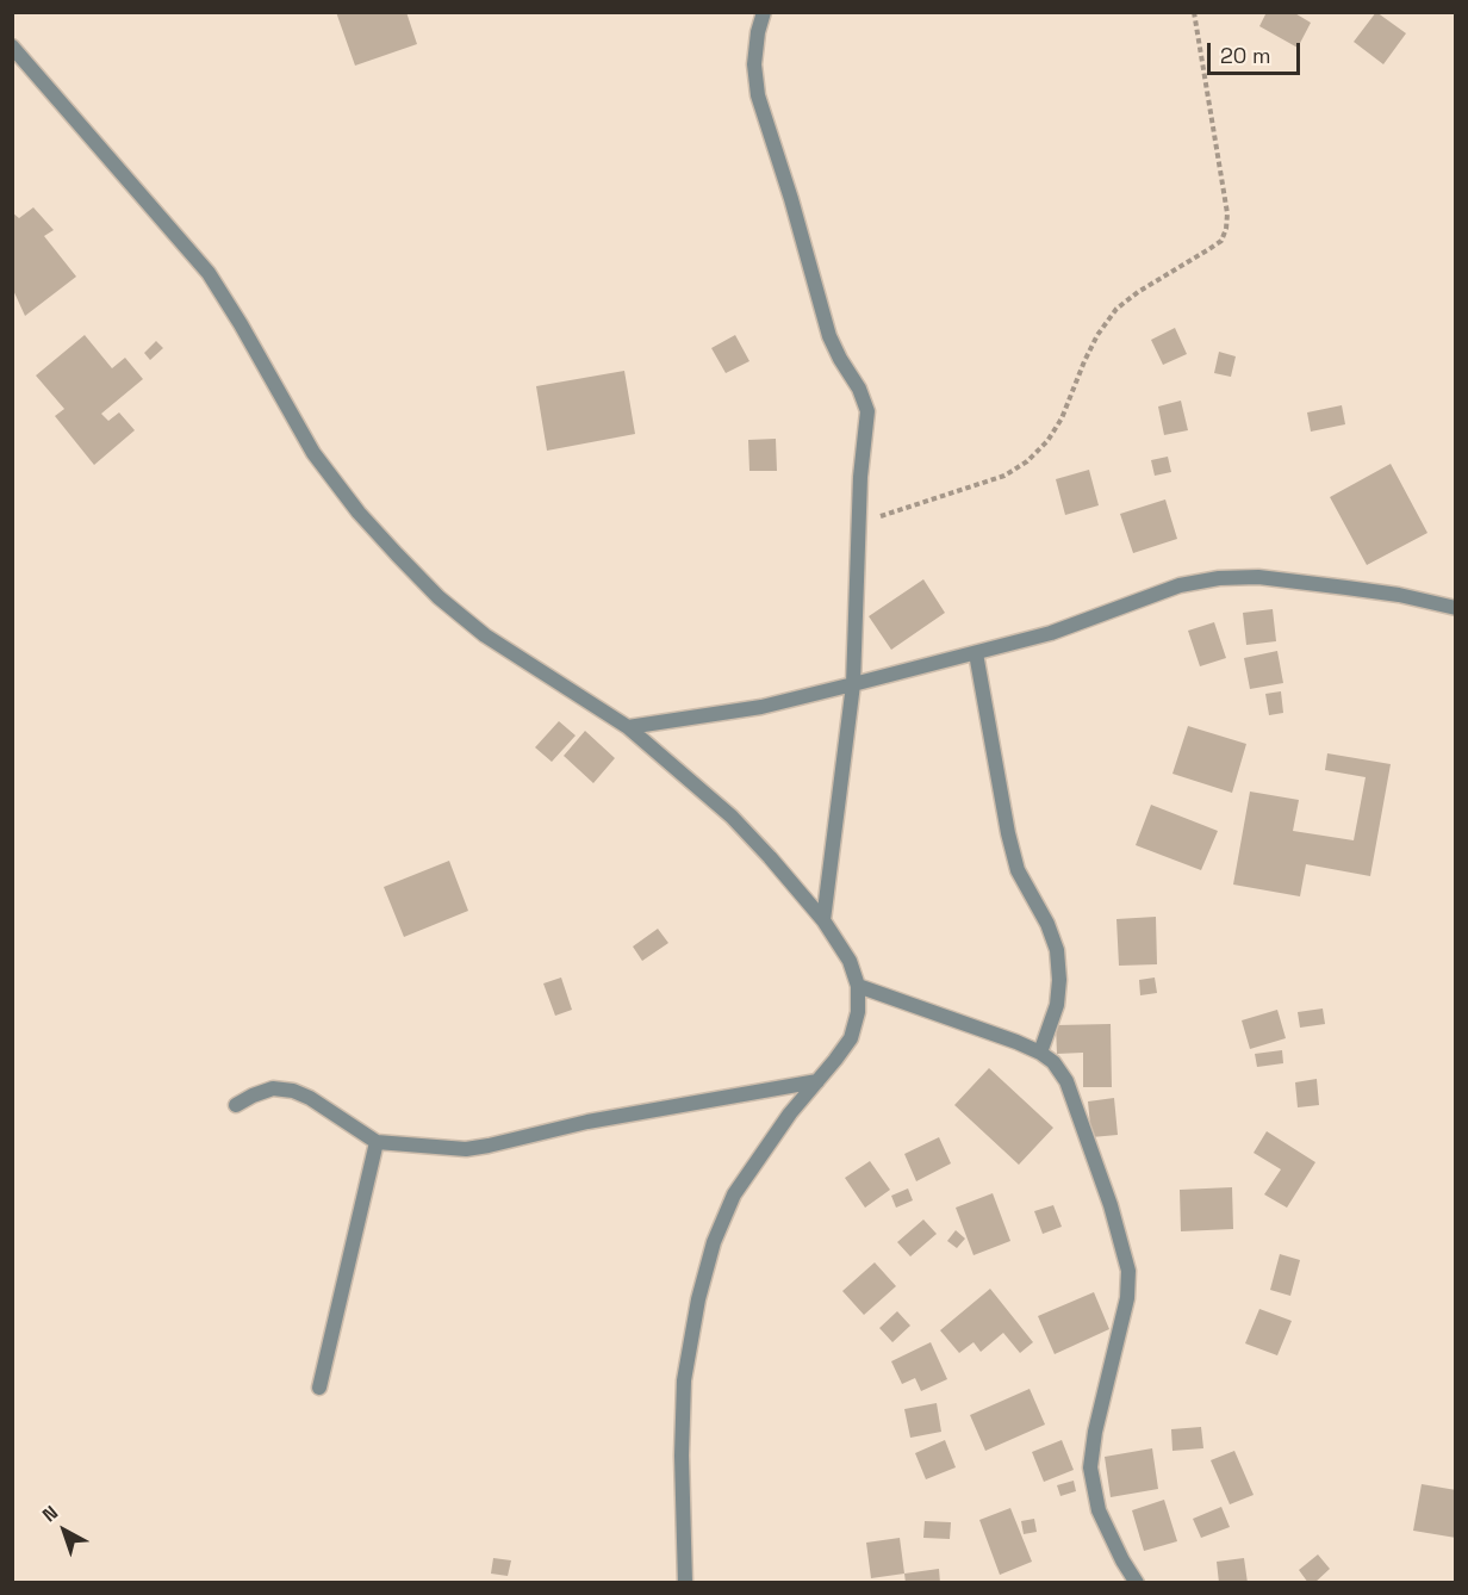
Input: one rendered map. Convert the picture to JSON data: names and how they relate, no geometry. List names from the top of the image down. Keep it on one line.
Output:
{"scale_bar":"20 m","north":"top left"}
